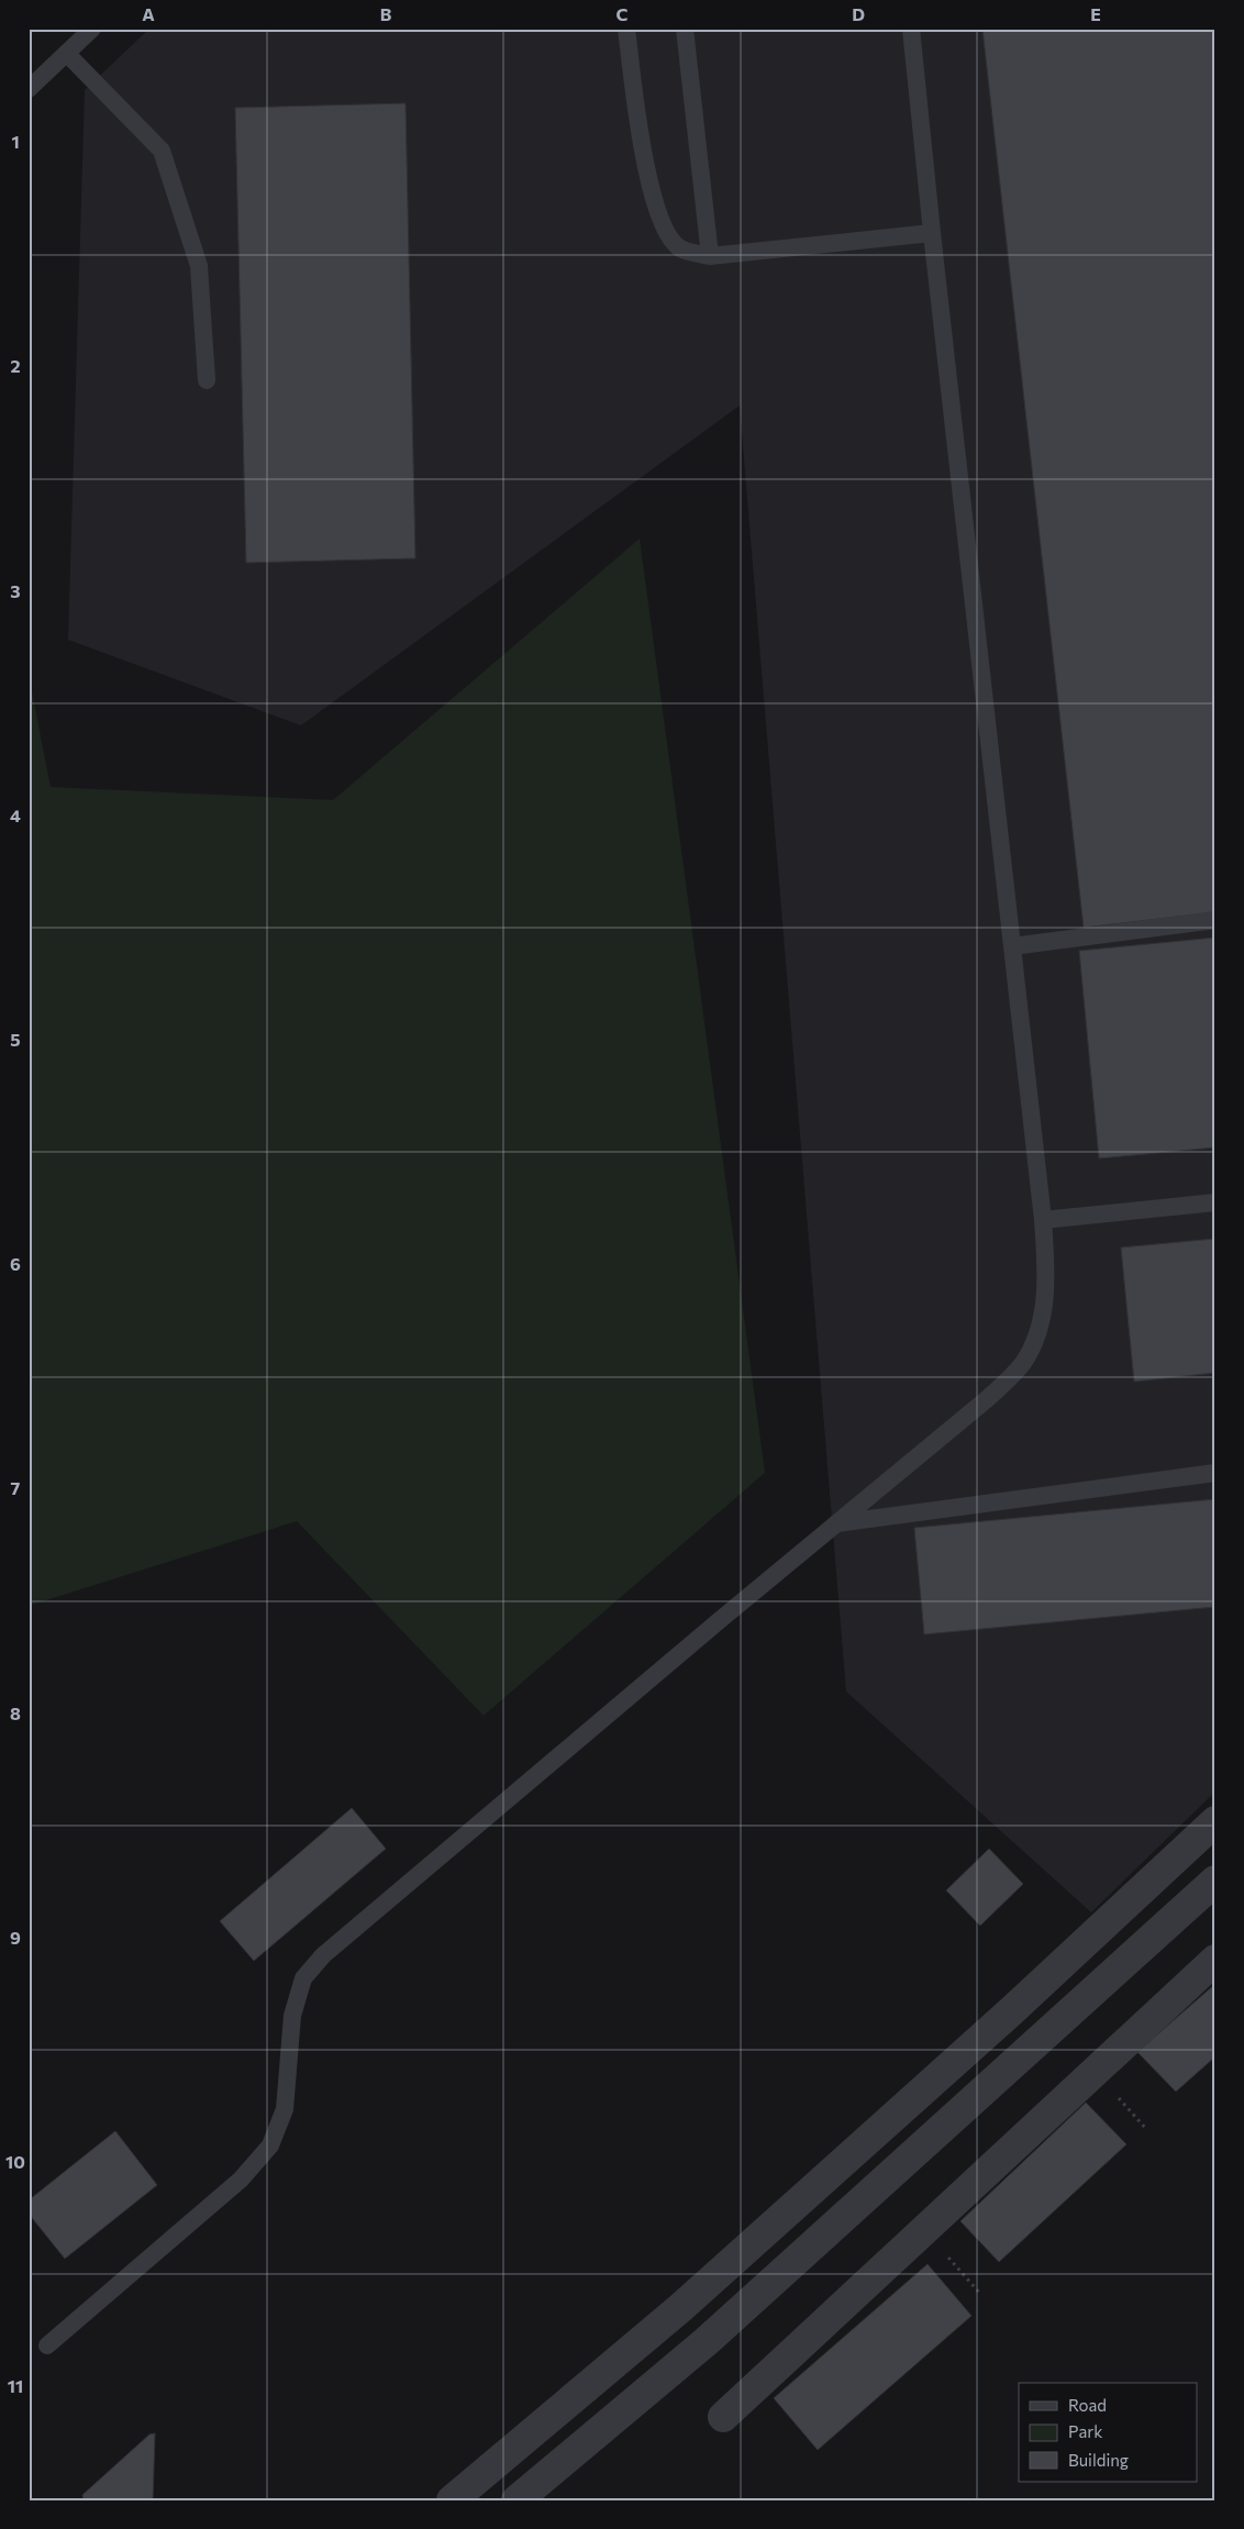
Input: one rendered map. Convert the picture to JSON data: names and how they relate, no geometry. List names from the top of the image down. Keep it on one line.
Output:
{"legend":["Road","Park","Building"],"grid":{"columns":["A","B","C","D","E"],"rows":["1","2","3","4","5","6","7","8","9","10","11"]}}
